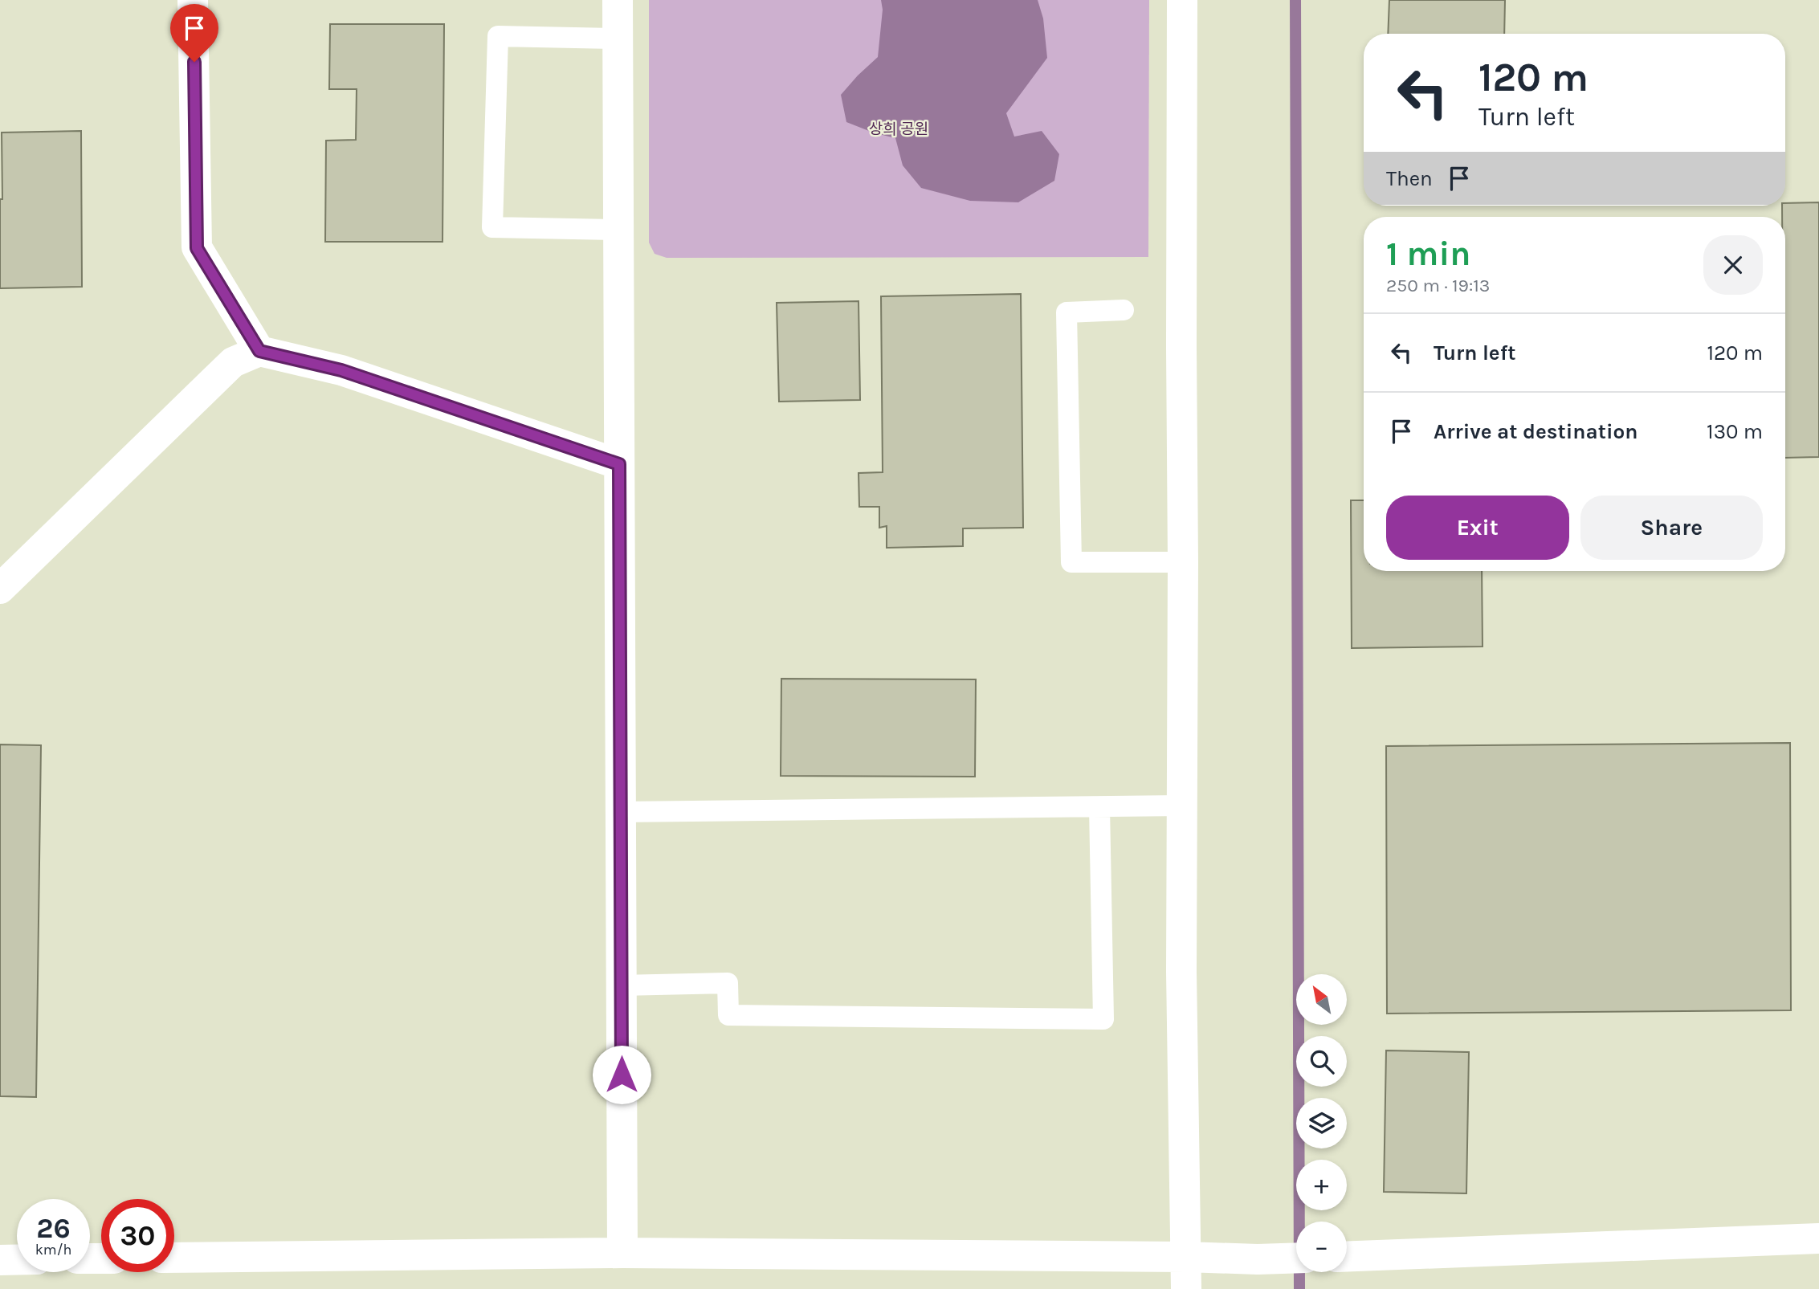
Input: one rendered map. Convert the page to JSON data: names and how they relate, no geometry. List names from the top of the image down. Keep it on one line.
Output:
{"parks":["상희 공원"],"north":"top left","page":{"turn":["120 m","Turn left"],"then":"Then","heading":["1 min","250 m · 19:13"],"list":[{"name":"Turn left","value":"120 m"},{"name":"Arrive at destination","value":"130 m"}],"buttons":["Exit","Share"],"map_buttons":["+","−"],"speed":"26 km/h","limit":"30"}}
